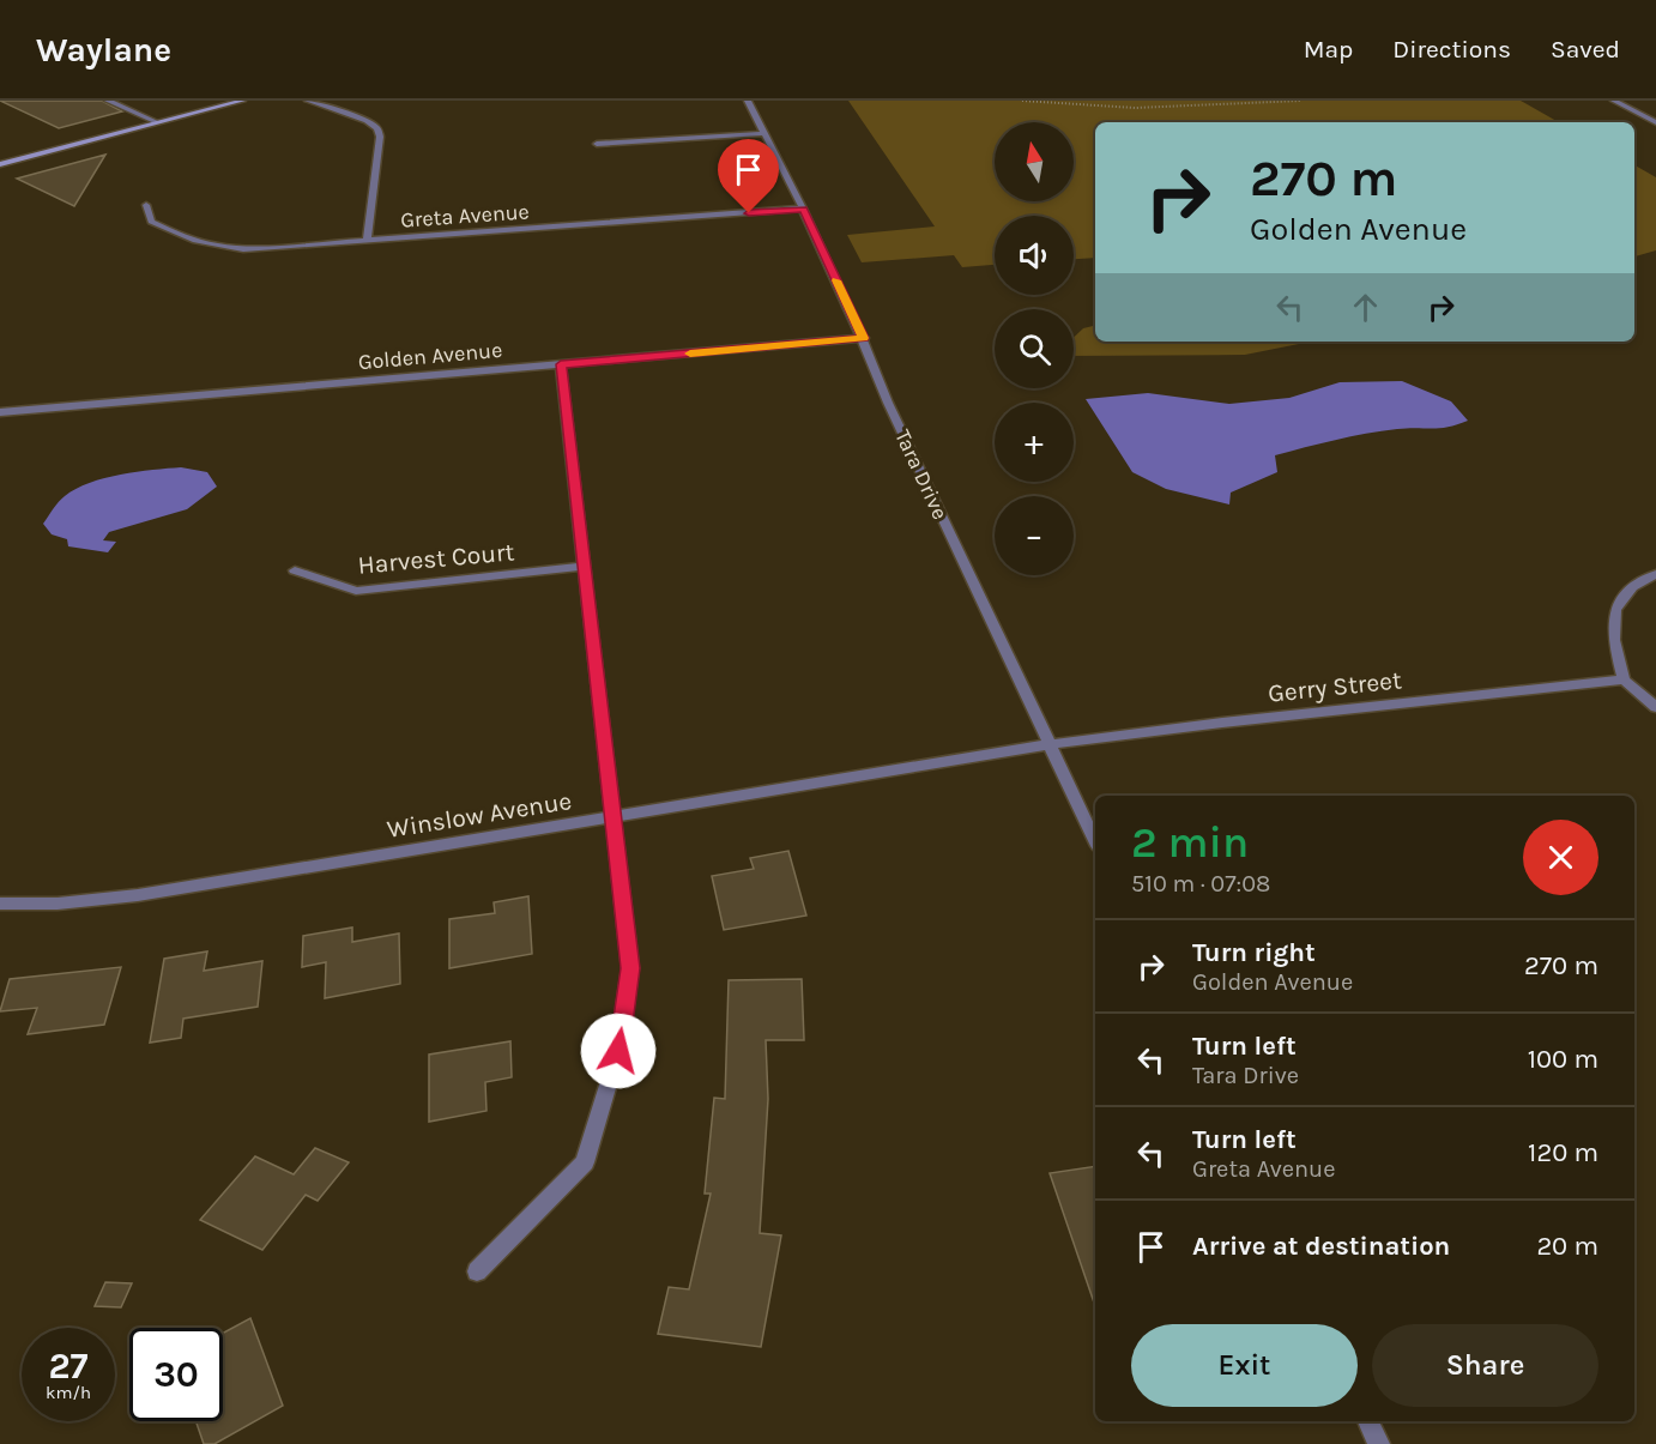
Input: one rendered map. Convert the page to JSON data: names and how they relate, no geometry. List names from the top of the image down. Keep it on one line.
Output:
{"streets":{"street":["Greta Avenue","Golden Avenue","Tara Drive","Harvest Court","Gerry Street","Winslow Avenue"]},"crossings":[["Greta Avenue","Tara Drive"],["Golden Avenue","Tara Drive"],["Tara Drive","Gerry Street"],["Tara Drive","Winslow Avenue"],["Gerry Street","Winslow Avenue"]],"north":"top","page":{"header":"Waylane","nav":["Map","Directions","Saved"],"map_buttons":["+","−"],"turn":["270 m","Golden Avenue"],"heading":["2 min","510 m · 07:08"],"list":[{"name":"Turn right","note":"Golden Avenue","value":"270 m"},{"name":"Turn left","note":"Tara Drive","value":"100 m"},{"name":"Turn left","note":"Greta Avenue","value":"120 m"},{"name":"Arrive at destination","value":"20 m"}],"buttons":["Exit","Share"],"speed":"27 km/h","limit":"30"}}
